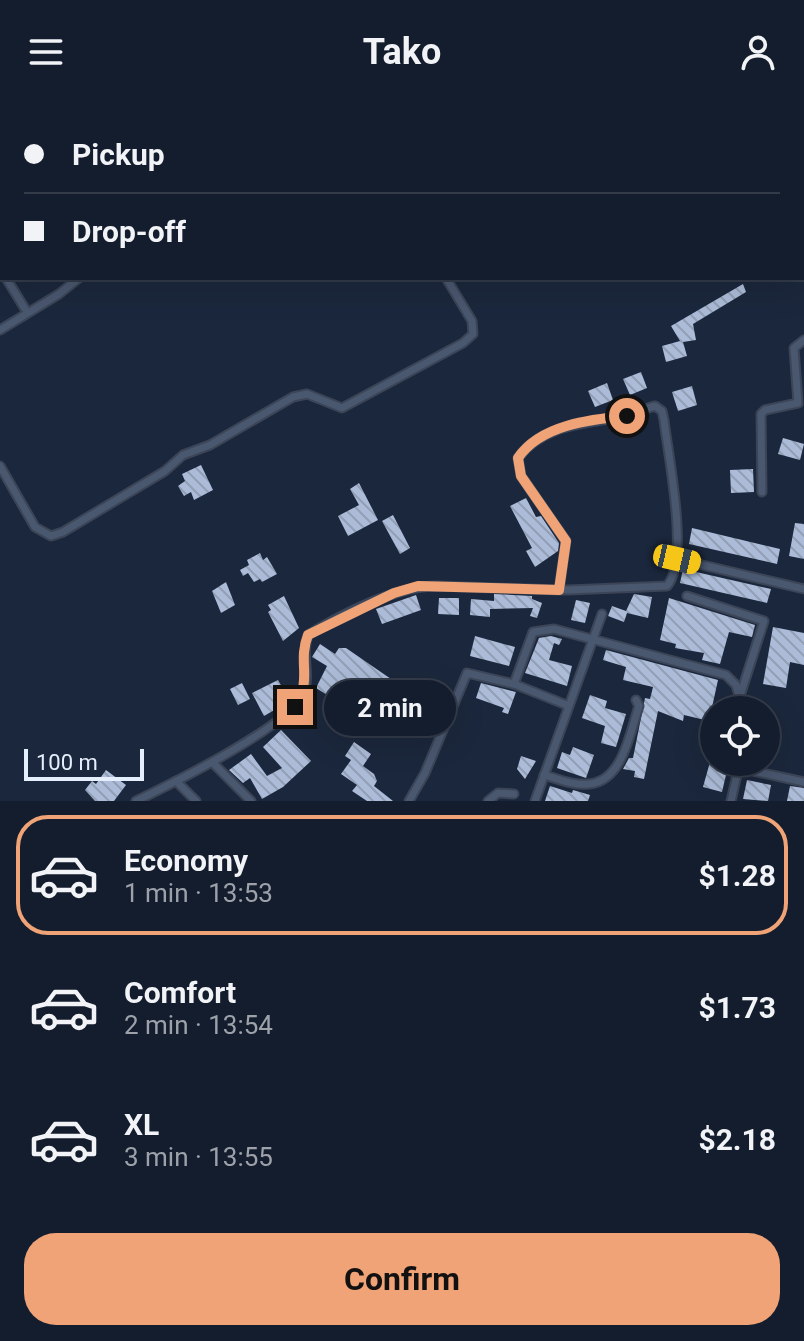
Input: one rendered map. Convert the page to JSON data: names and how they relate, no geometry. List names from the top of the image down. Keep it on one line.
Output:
{"scale_bar":"100 m","page":{"header":"Tako","banner":["Pickup","Drop-off"],"bubble":"2 min","scale":"100 m","list":[{"name":"Economy","note":"1 min · 13:53","value":"$1.28"},{"name":"Comfort","note":"2 min · 13:54","value":"$1.73"},{"name":"XL","note":"3 min · 13:55","value":"$2.18"}],"buttons":"Confirm"}}
